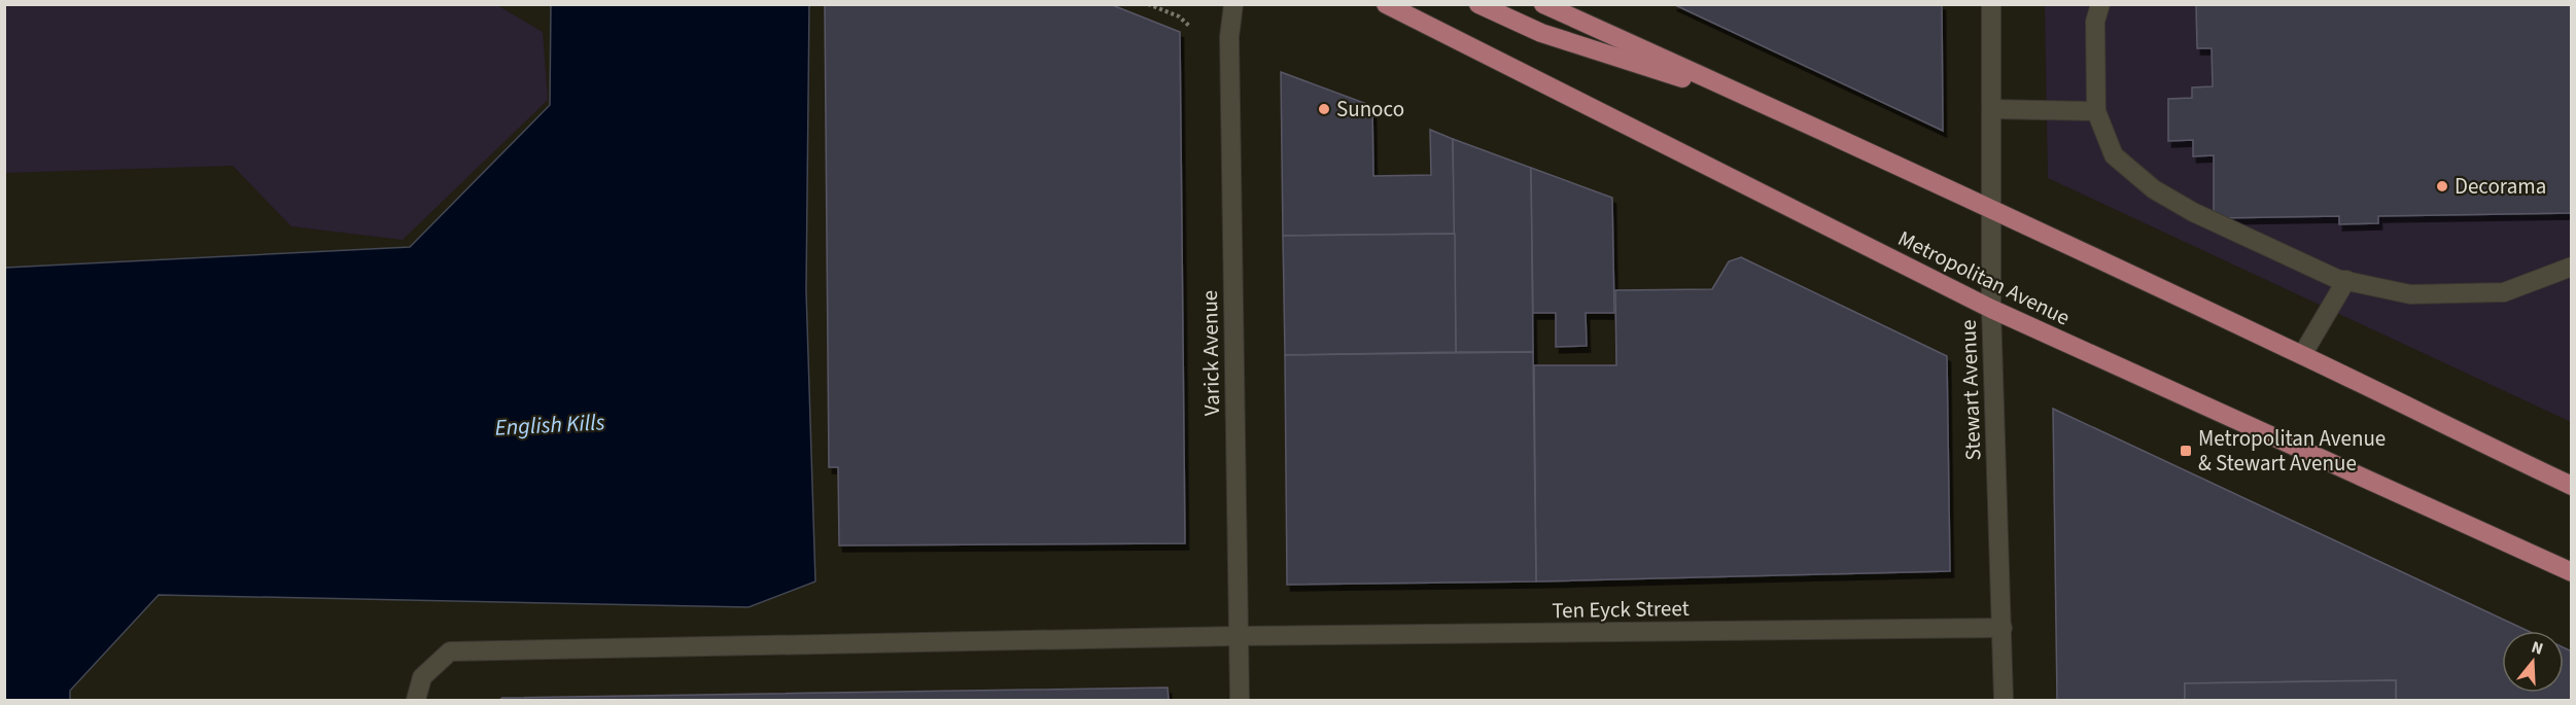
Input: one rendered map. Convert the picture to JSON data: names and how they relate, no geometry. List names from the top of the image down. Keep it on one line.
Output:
{"streets":{"main road":["Metropolitan Avenue"],"street":["Varick Avenue","Stewart Avenue","Ten Eyck Street"]},"crossings":[["Metropolitan Avenue","Stewart Avenue"],["Varick Avenue","Ten Eyck Street"],["Stewart Avenue","Ten Eyck Street"]],"water":["English Kills"],"places":{"other":["Sunoco","Decorama"],"transit":["Metropolitan Avenue & Stewart Avenue"]},"north":"top"}
